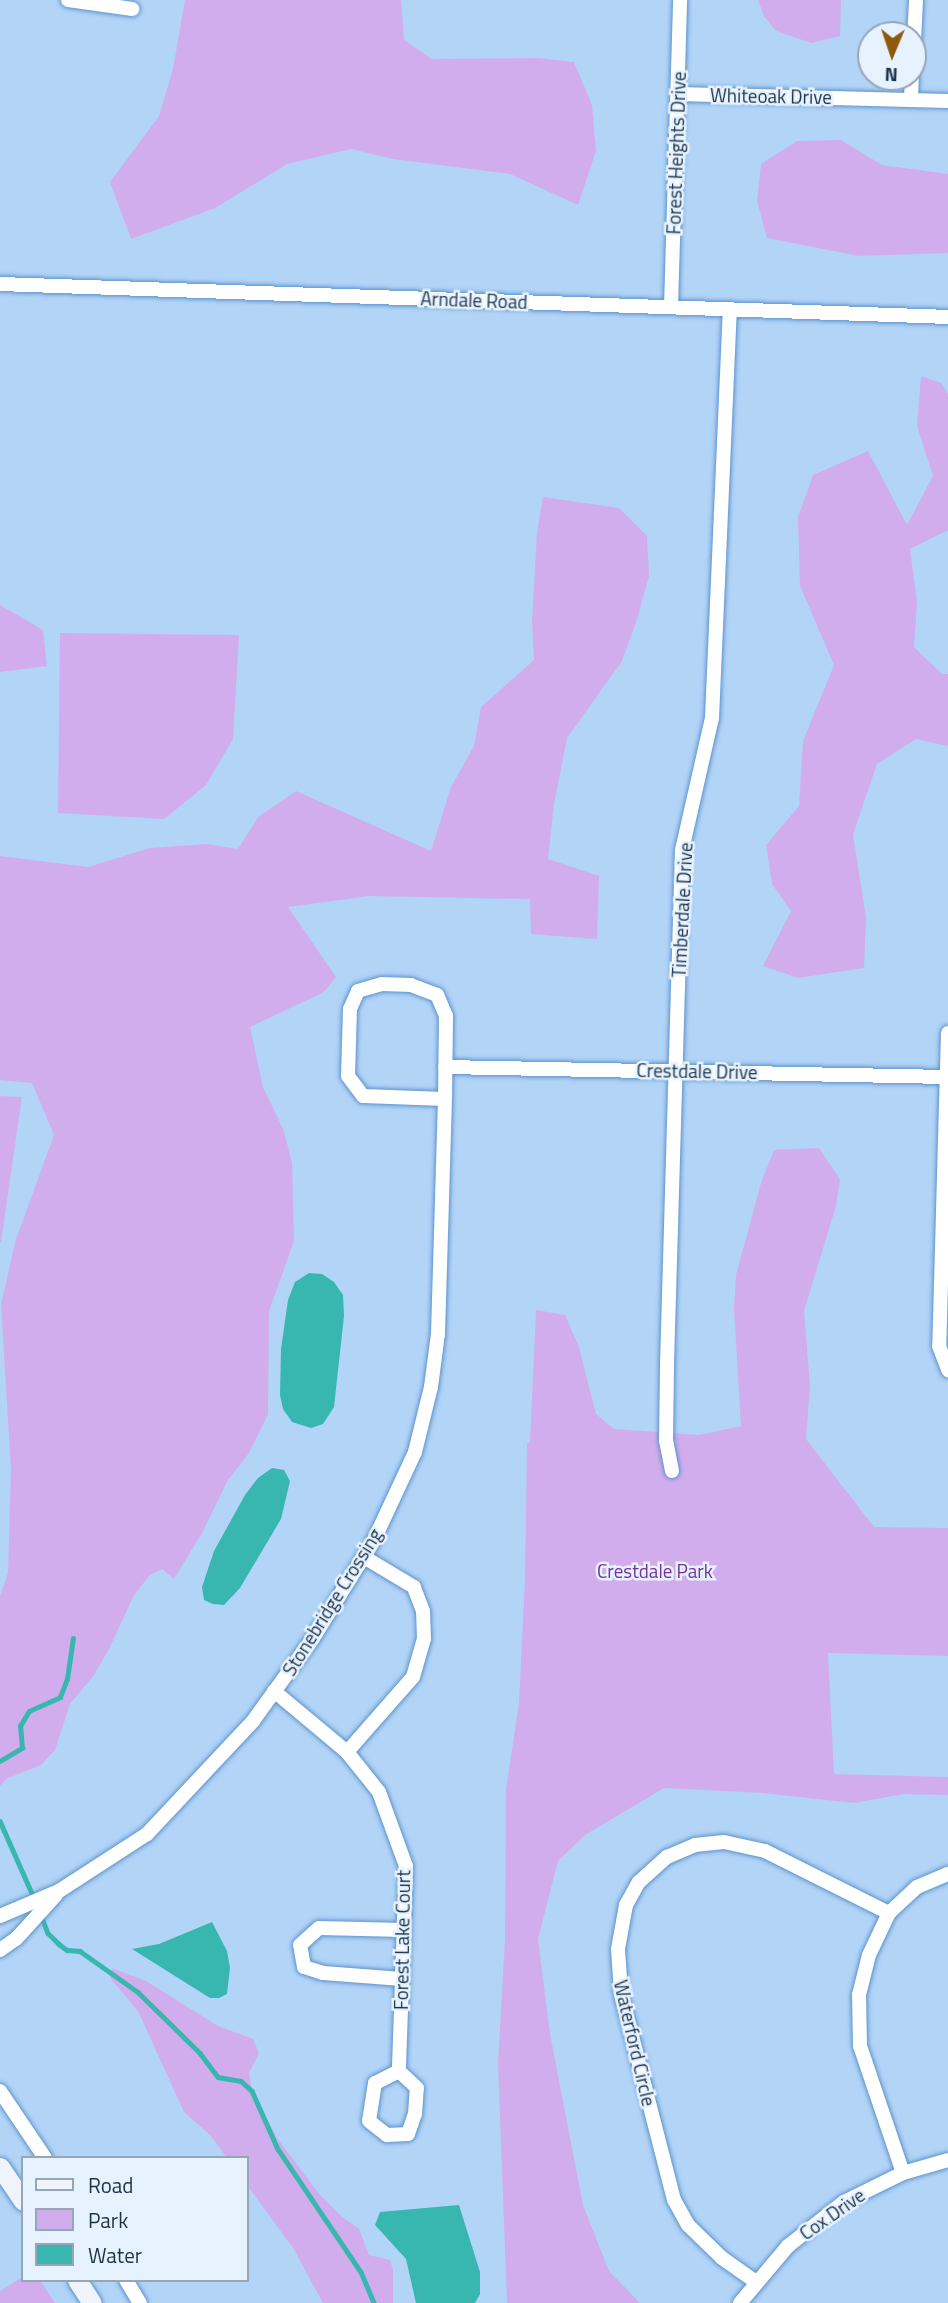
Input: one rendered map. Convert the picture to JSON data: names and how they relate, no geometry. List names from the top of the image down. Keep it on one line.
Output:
{"streets":{"street":["Whiteoak Drive","Forest Heights Drive","Arndale Road","Timberdale Drive","Crestdale Drive","Stonebridge Crossing","Forest Lake Court","Waterford Circle","Cox Drive"]},"crossings":[["Whiteoak Drive","Forest Heights Drive"],["Forest Heights Drive","Arndale Road"],["Arndale Road","Timberdale Drive"],["Timberdale Drive","Crestdale Drive"],["Crestdale Drive","Stonebridge Crossing"],["Stonebridge Crossing","Forest Lake Court"],["Waterford Circle","Cox Drive"]],"parks":["Crestdale Park"],"legend":["Road","Park","Water"],"north":"bottom"}
